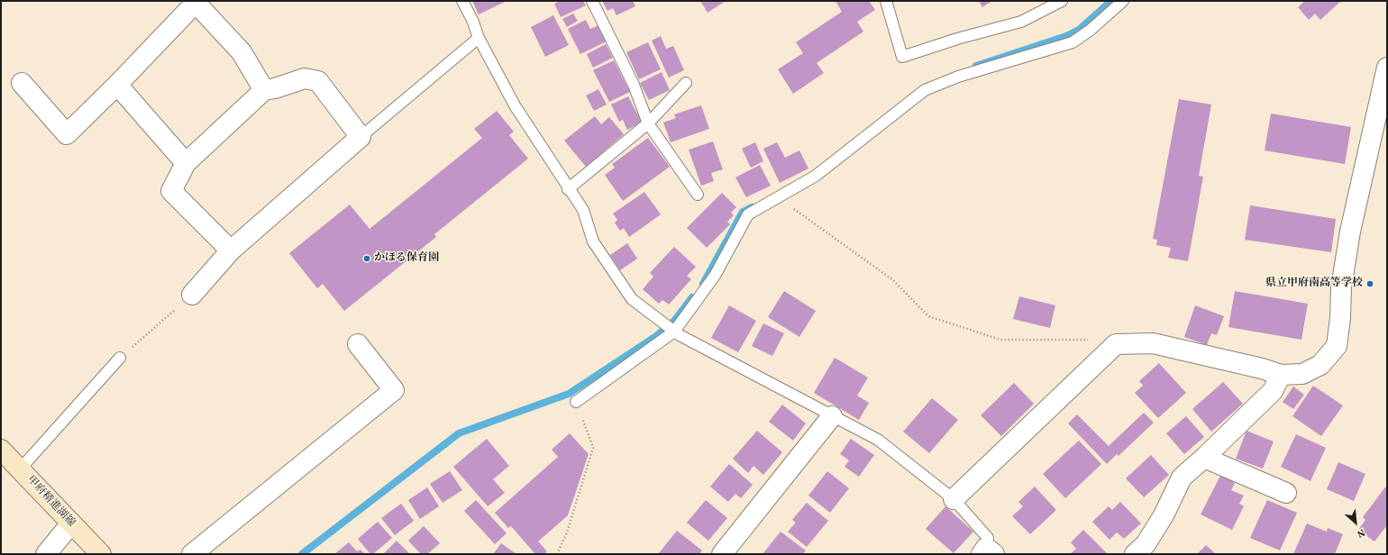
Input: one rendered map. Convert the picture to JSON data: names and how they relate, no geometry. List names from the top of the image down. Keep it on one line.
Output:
{"streets":{"main road":["甲府精進湖線"]},"places":["かほる保育園","県立甲府南高等学校"],"north":"bottom right"}
